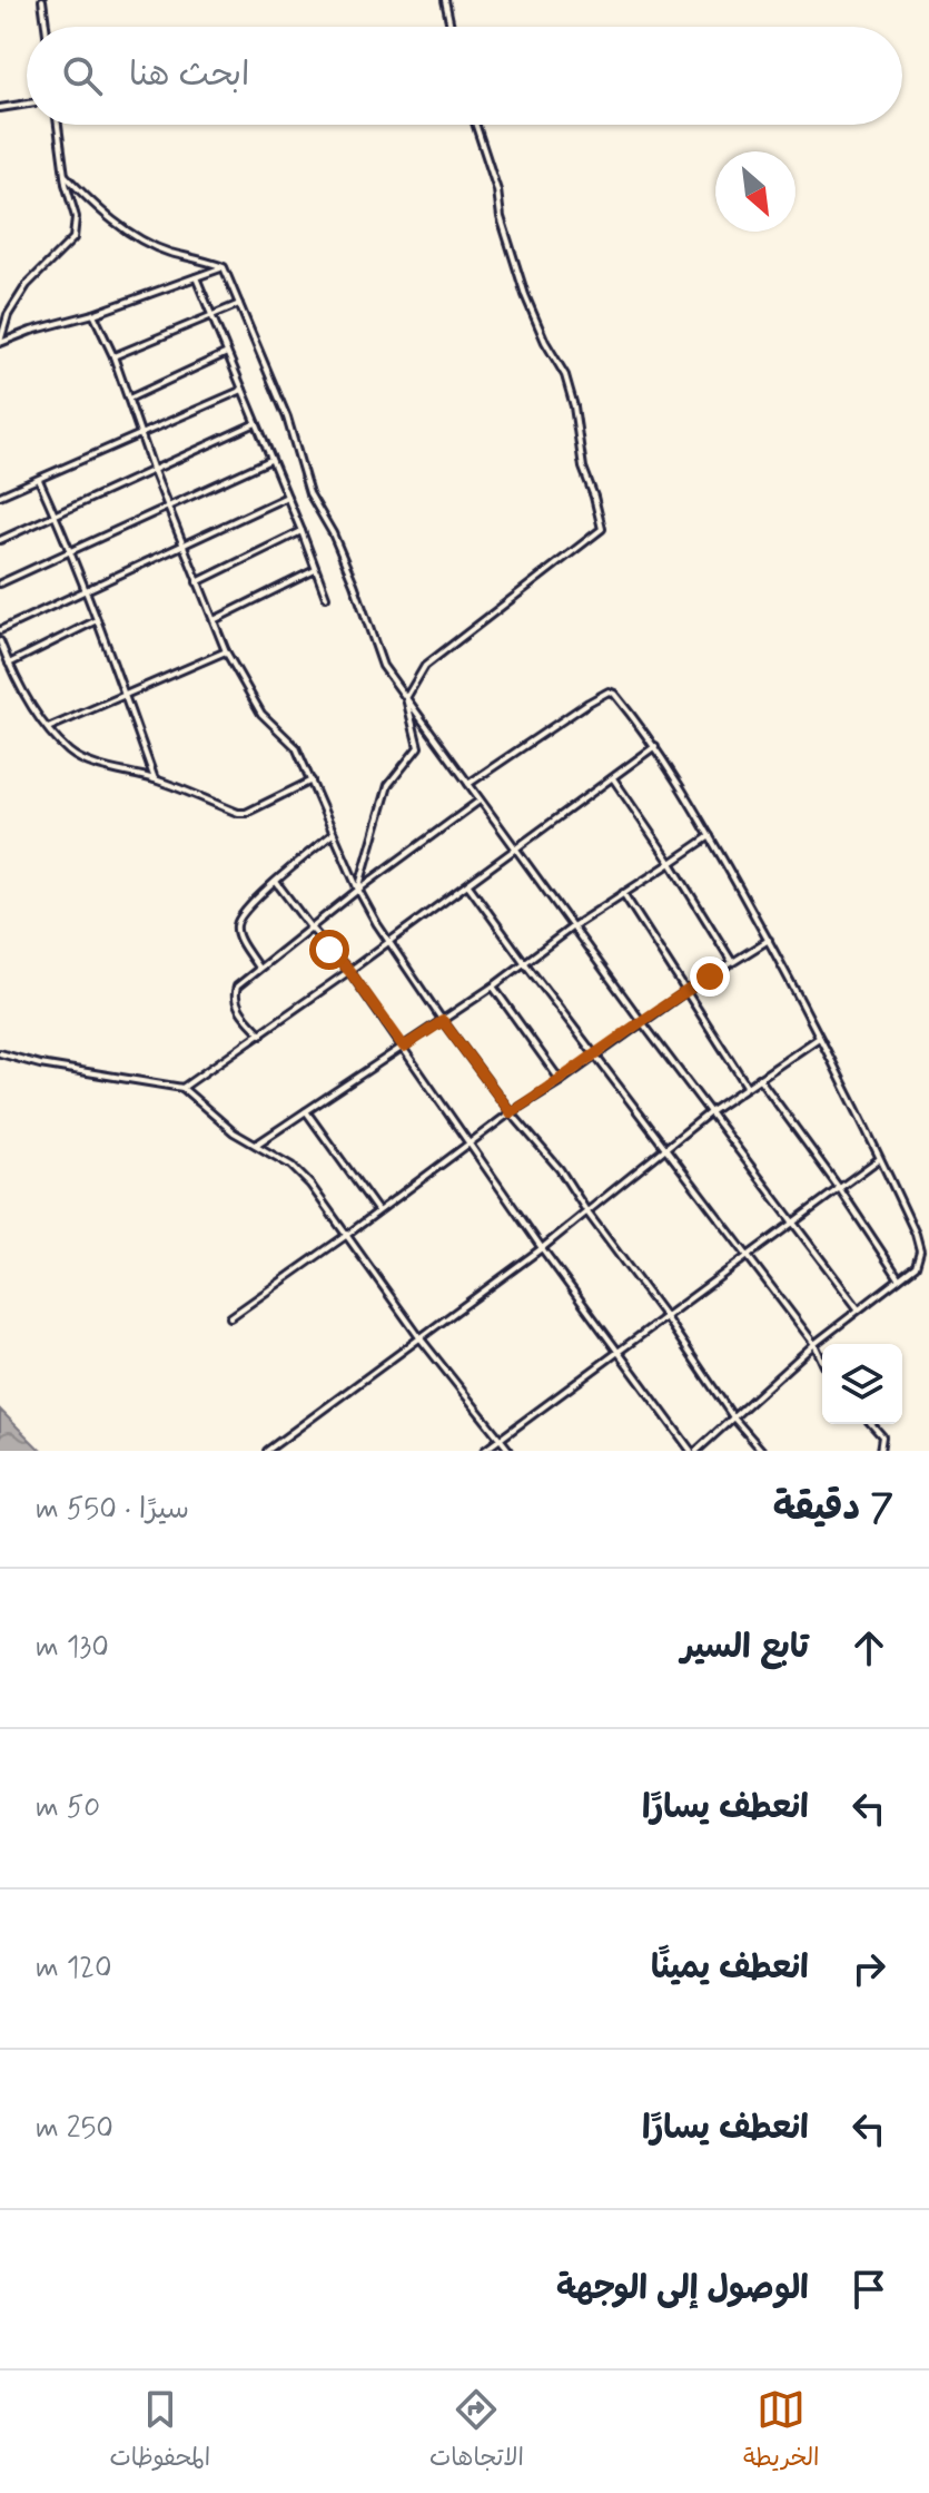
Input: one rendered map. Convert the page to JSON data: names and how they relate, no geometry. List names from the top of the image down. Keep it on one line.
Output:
{"north":"bottom right","page":{"search":"ابحث هنا","heading":["7 دقيقة","سيرًا · 550 m"],"list":[["تابع السير","130 m"],["انعطف يسارًا","50 m"],["انعطف يمينًا","120 m"],["انعطف يسارًا","250 m"],"الوصول إلى الوجهة"],"nav":["الخريطة","الاتجاهات","المحفوظات"]}}
